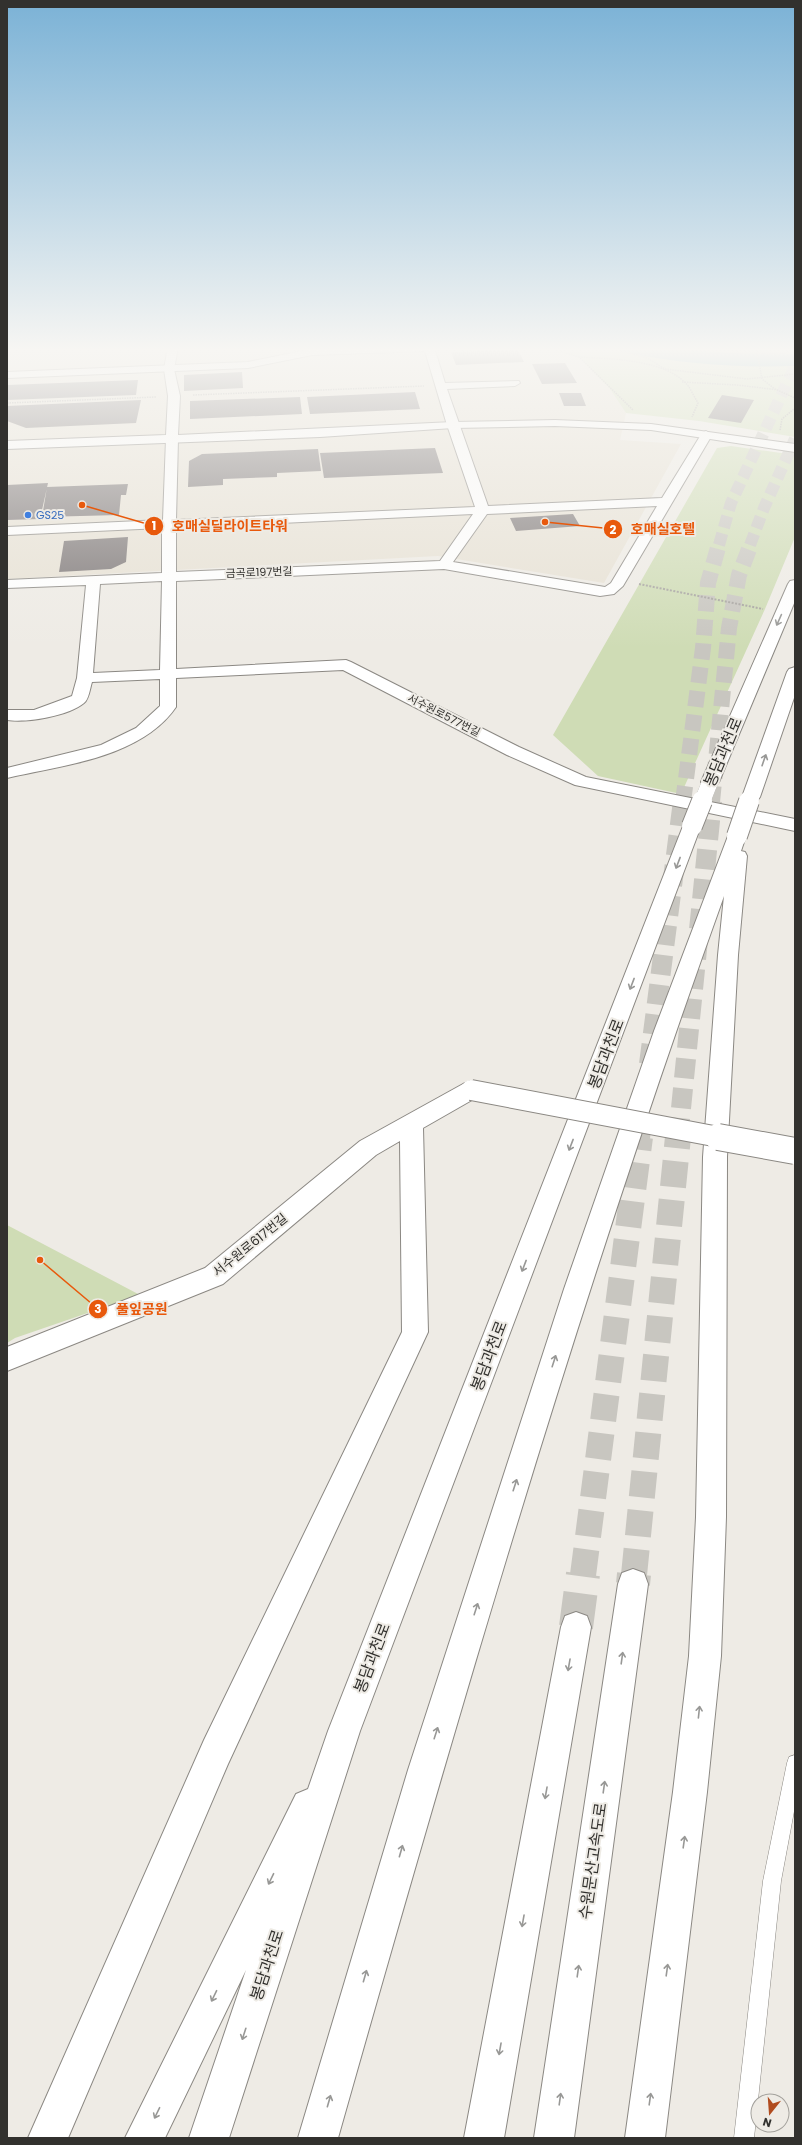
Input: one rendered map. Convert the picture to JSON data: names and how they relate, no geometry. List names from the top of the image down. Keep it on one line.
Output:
{"streets":{"main road":["금곡로197번길","서수원로577번길","봉담과천로","서수원로617번길","수원문산고속도로"]},"places":["호매실딜라이트타워","GS25","호매실호텔","풀잎공원"],"north":"bottom"}
